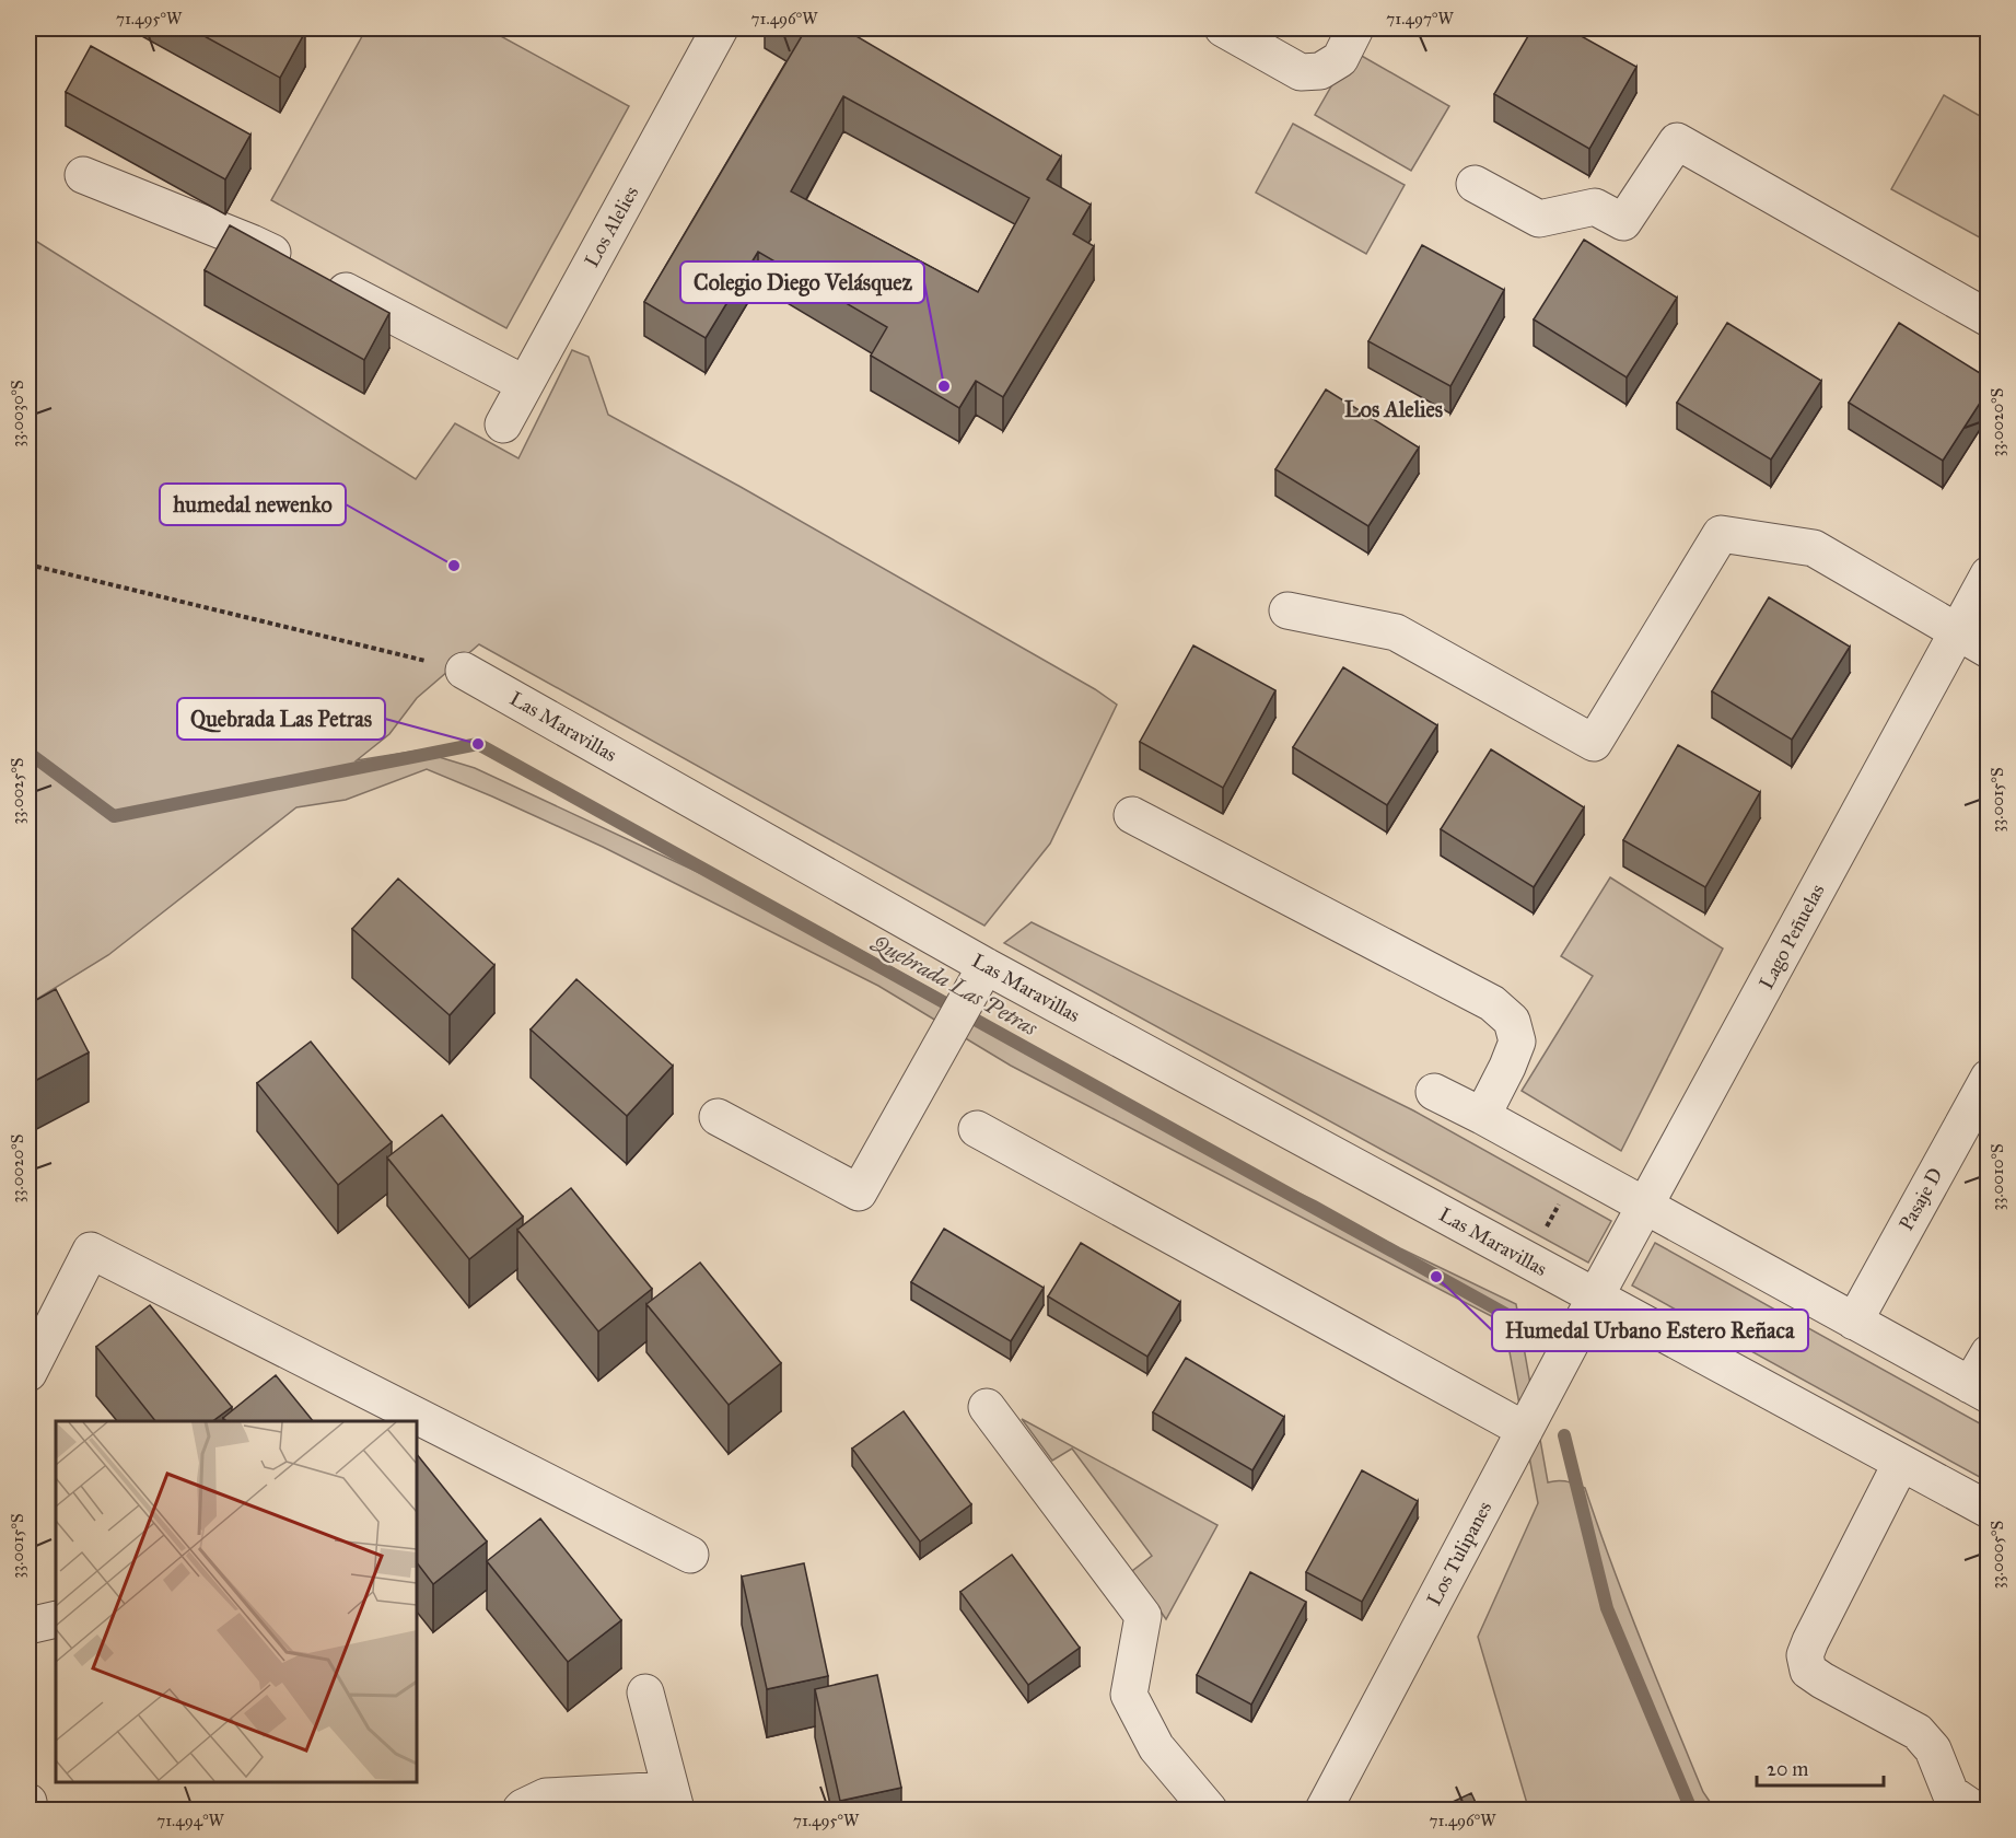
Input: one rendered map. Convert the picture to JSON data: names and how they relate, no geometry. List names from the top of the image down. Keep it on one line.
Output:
{"streets":{"street":["Los Alelies","Las Maravillas","Lago Peñuelas","Pasaje D","Los Tulipanes"]},"crossings":[["Las Maravillas","Lago Peñuelas"],["Las Maravillas","Los Tulipanes"],["Lago Peñuelas","Los Tulipanes"]],"districts":["Los Alelies"],"water":["Quebrada Las Petras"],"places":["Colegio Diego Velásquez","humedal newenko","Quebrada Las Petras","Humedal Urbano Estero Reñaca"],"scale_bar":"20 m","coordinates":["71.495°W","71.496°W","71.497°W","33.0030°S","33.0020°S","33.0025°S","33.0015°S","33.0010°S","33.0005°S","71.494°W"]}
